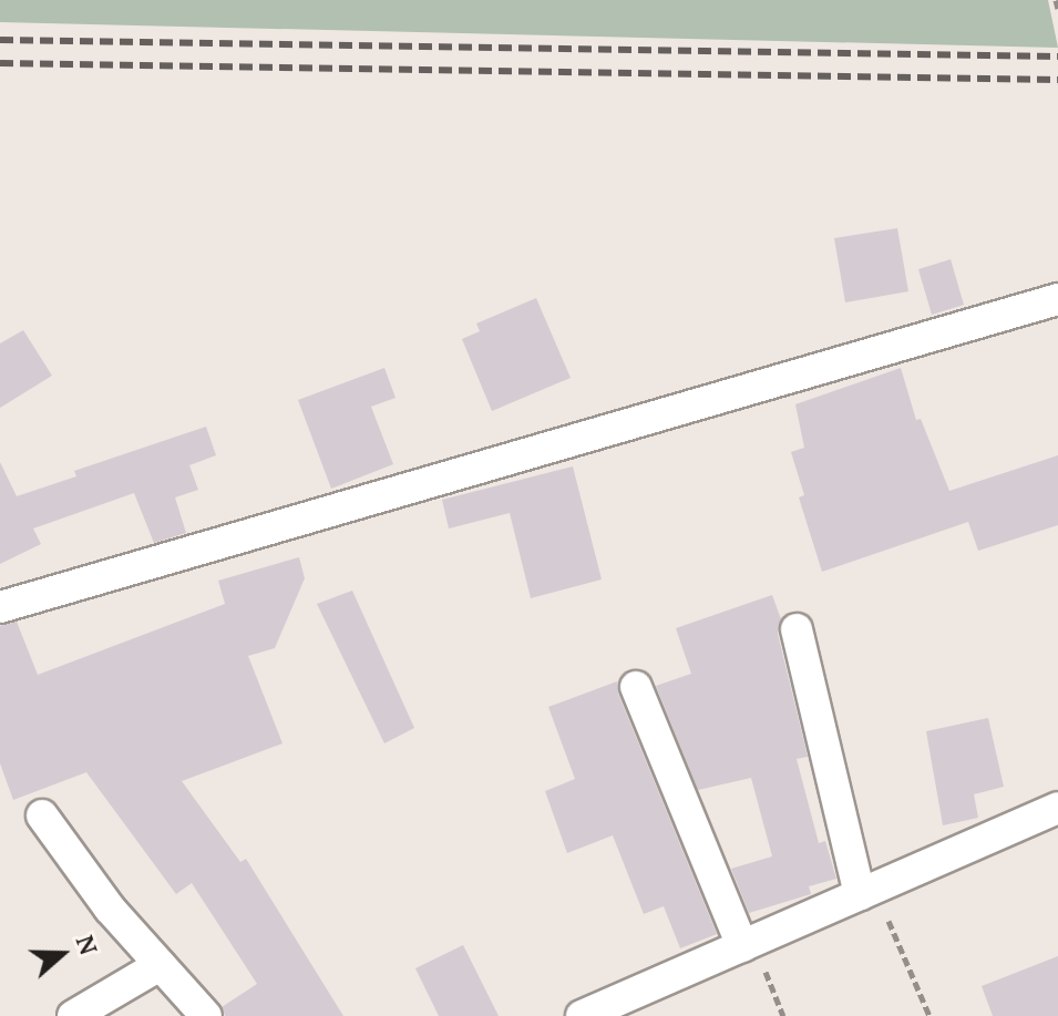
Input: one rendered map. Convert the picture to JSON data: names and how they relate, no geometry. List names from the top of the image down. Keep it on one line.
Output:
{"north":"right"}
